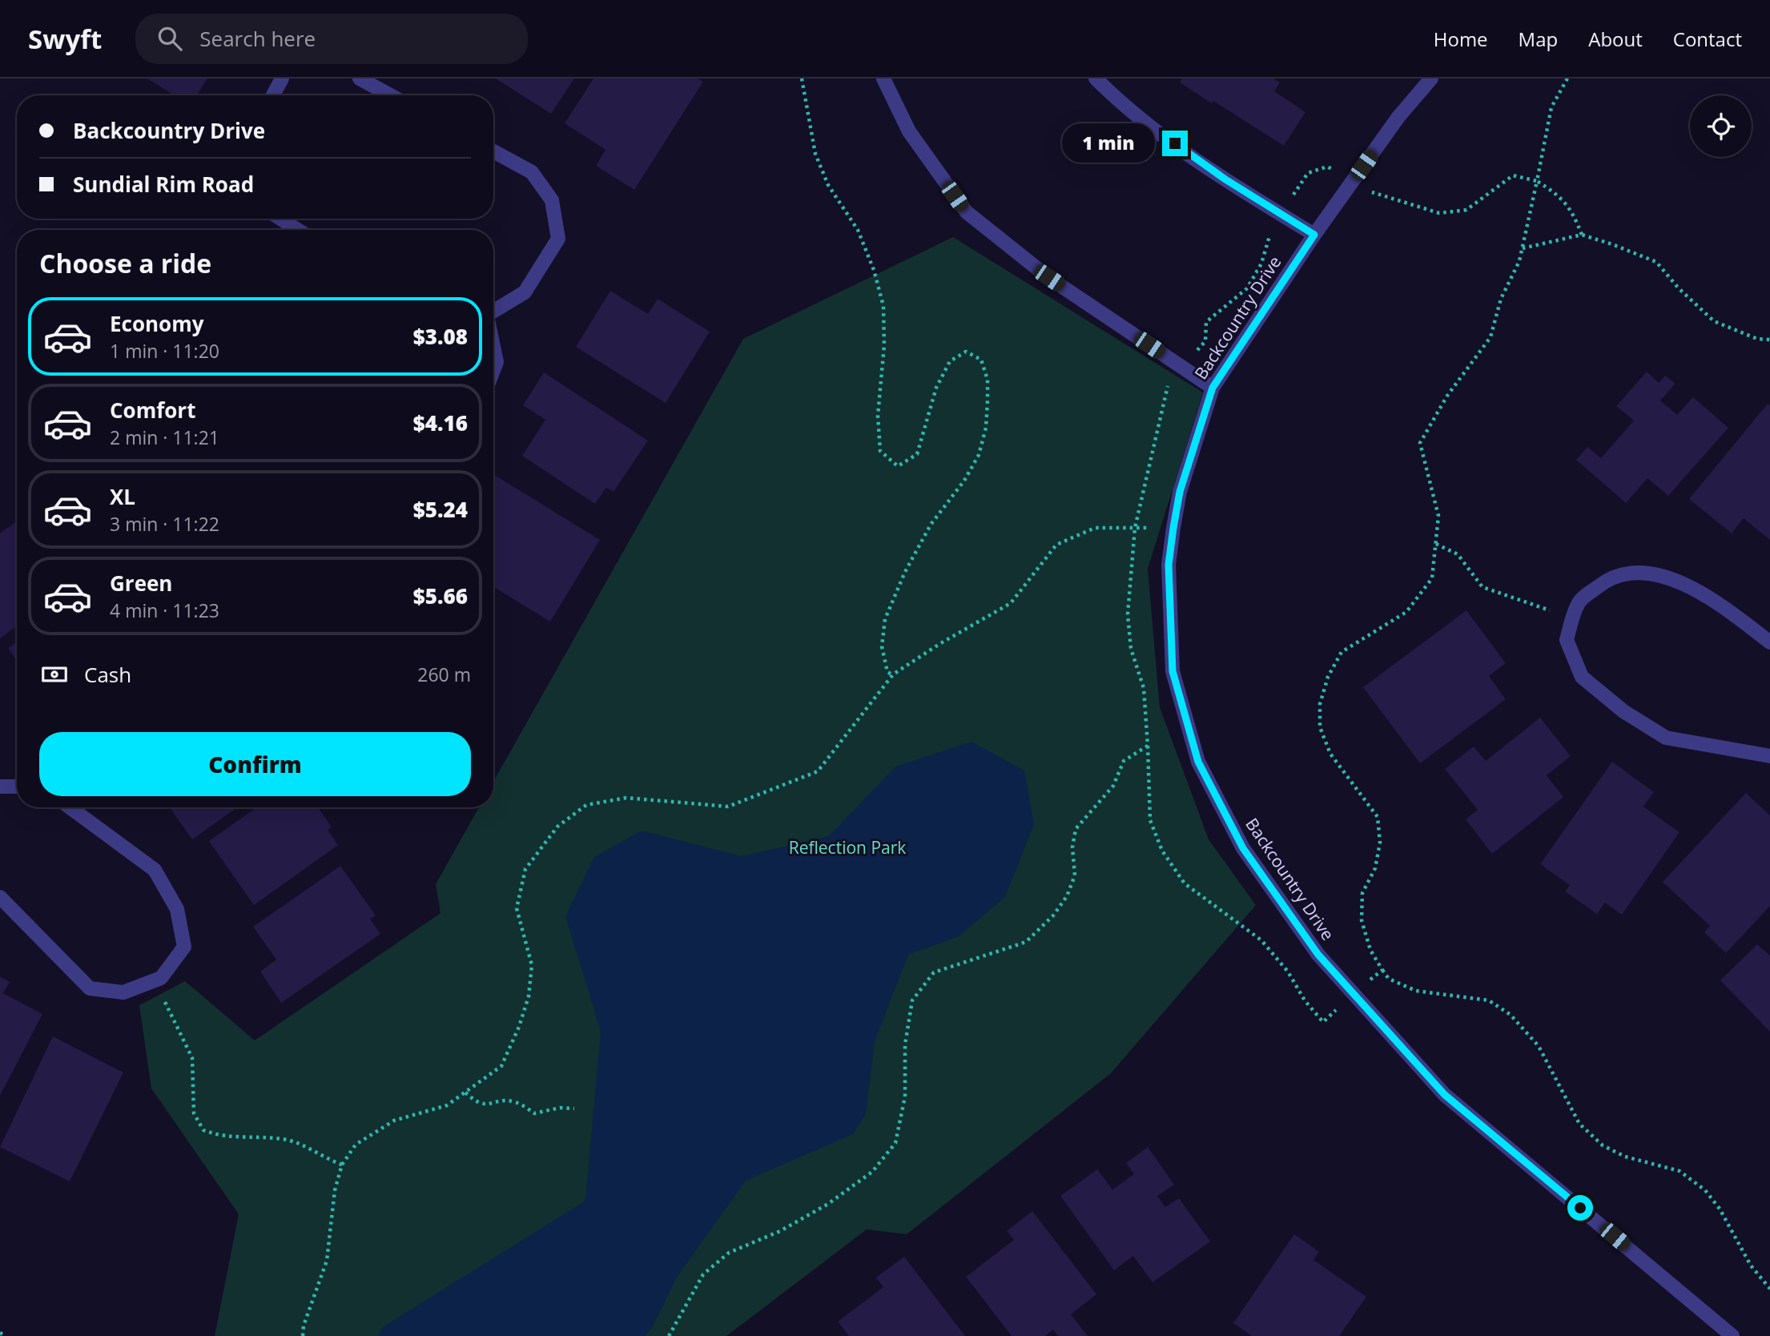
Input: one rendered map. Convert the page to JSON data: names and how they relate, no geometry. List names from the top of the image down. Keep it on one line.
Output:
{"streets":{"street":["Backcountry Drive"]},"parks":["Reflection Park"],"page":{"header":"Swyft","search":"Search here","nav":["Home","Map","About","Contact"],"banner":["Backcountry Drive","Sundial Rim Road"],"bubble":"1 min","heading":"Choose a ride","list":[{"name":"Economy","note":"1 min · 11:20","value":"$3.08"},{"name":"Comfort","note":"2 min · 11:21","value":"$4.16"},{"name":"XL","note":"3 min · 11:22","value":"$5.24"},{"name":"Green","note":"4 min · 11:23","value":"$5.66"}],"pay":["Cash","260 m"],"buttons":"Confirm"}}
